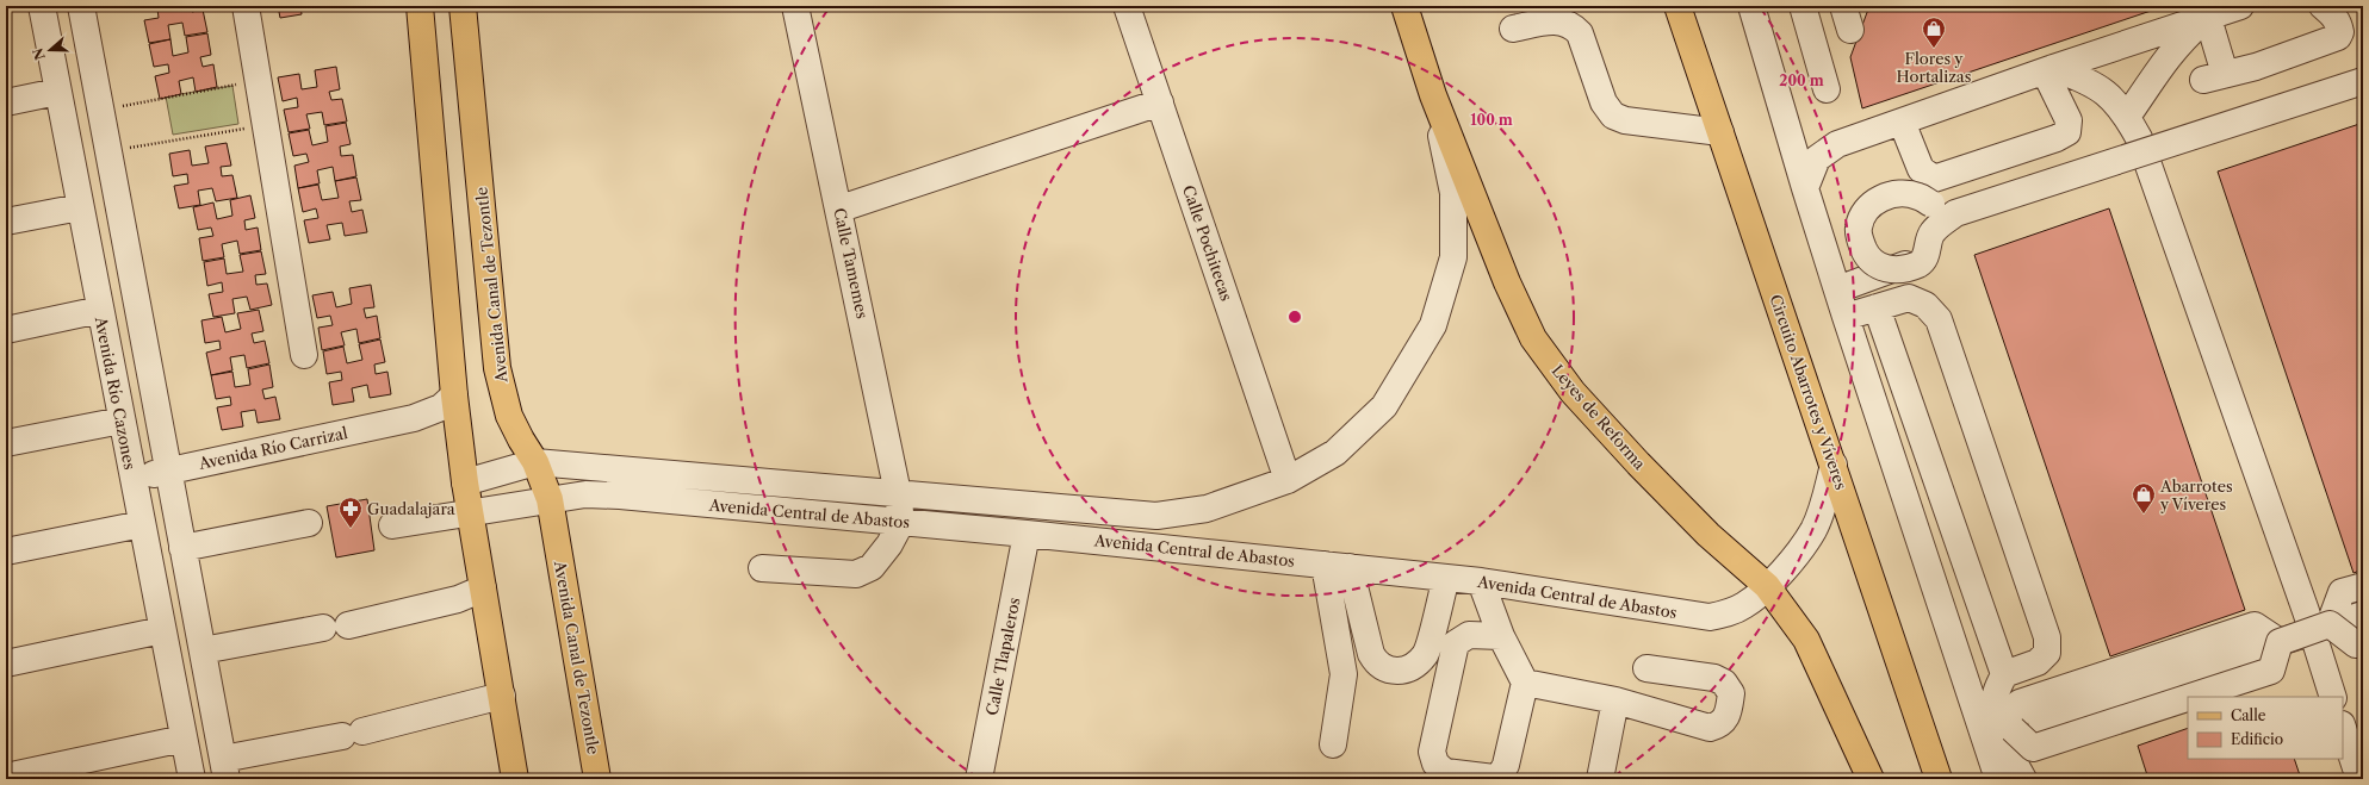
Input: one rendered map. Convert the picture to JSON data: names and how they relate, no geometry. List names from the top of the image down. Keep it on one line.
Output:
{"streets":{"main road":["Avenida Canal de Tezontle","Circuito Abarrotes y Víveres","Leyes de Reforma"],"street":["Calle Pochitecas","Calle Tamemes","Avenida Río Cazones","Avenida Río Carrizal","Avenida Central de Abastos","Calle Tlapaleros"]},"crossings":[["Calle Pochitecas","Avenida Central de Abastos"],["Calle Tamemes","Avenida Central de Abastos"],["Avenida Canal de Tezontle","Avenida Central de Abastos"],["Circuito Abarrotes y Víveres","Avenida Central de Abastos"],["Avenida Río Cazones","Avenida Río Carrizal"],["Leyes de Reforma","Avenida Central de Abastos"],["Avenida Central de Abastos","Calle Tlapaleros"]],"places":{"shop":["Flores y Hortalizas","Abarrotes y Víveres"],"pharmacy":["Guadalajara"]},"legend":["Calle","Edificio"],"north":"left","rings":["200 m","100 m"]}
